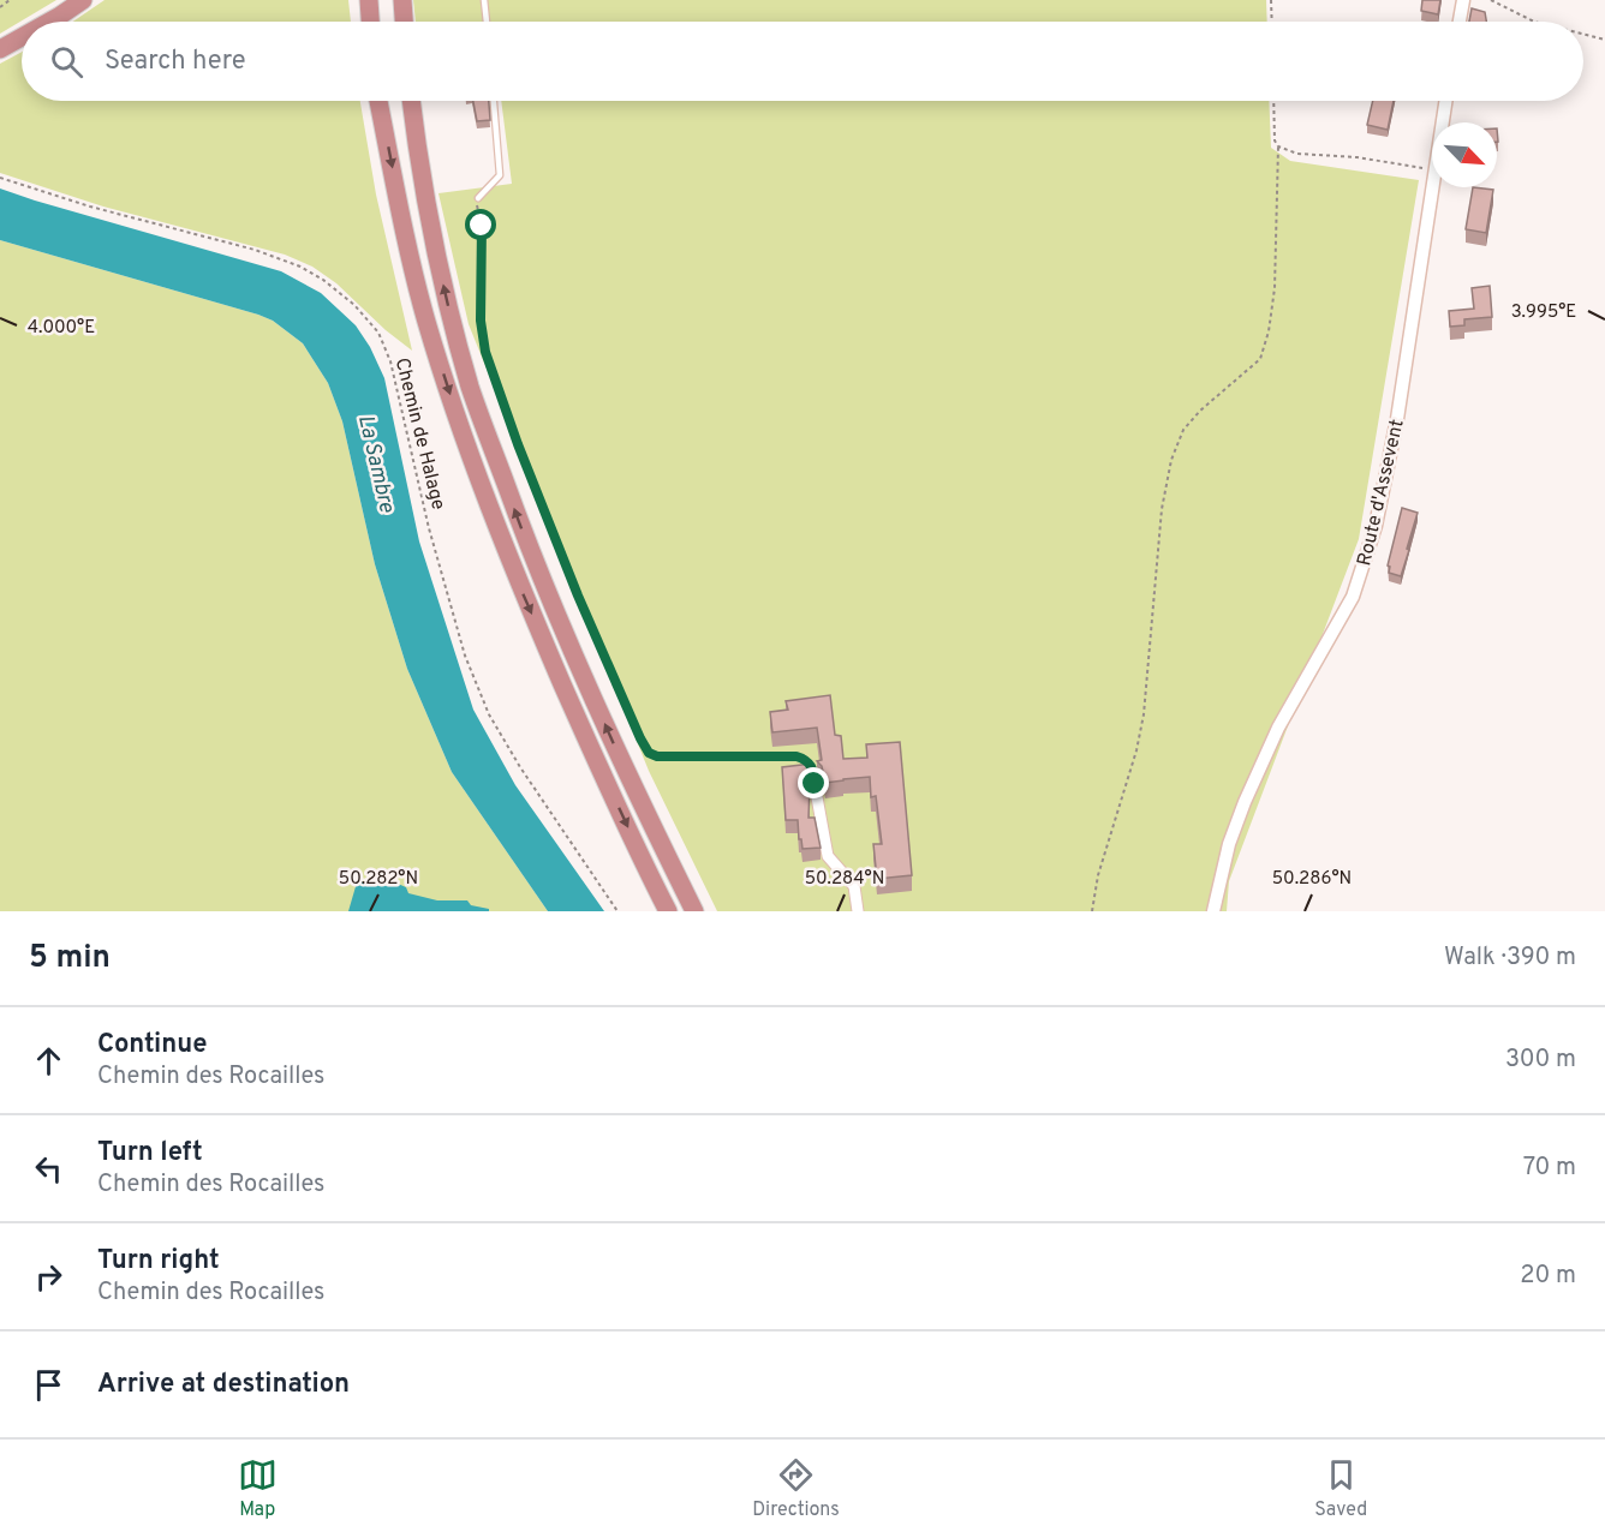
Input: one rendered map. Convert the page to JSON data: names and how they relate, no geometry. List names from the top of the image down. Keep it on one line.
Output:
{"streets":{"street":["Route d'Assevent"],"path":["Chemin de Halage"]},"water":["La Sambre"],"north":"bottom right","page":{"search":"Search here","heading":["5 min","Walk · 390 m"],"list":[["Continue","Chemin des Rocailles","300 m"],["Turn left","Chemin des Rocailles","70 m"],["Turn right","Chemin des Rocailles","20 m"],"Arrive at destination"],"nav":["Map","Directions","Saved"]},"coordinates":["3.995°E","4.000°E","50.282°N","50.284°N","50.286°N"]}
